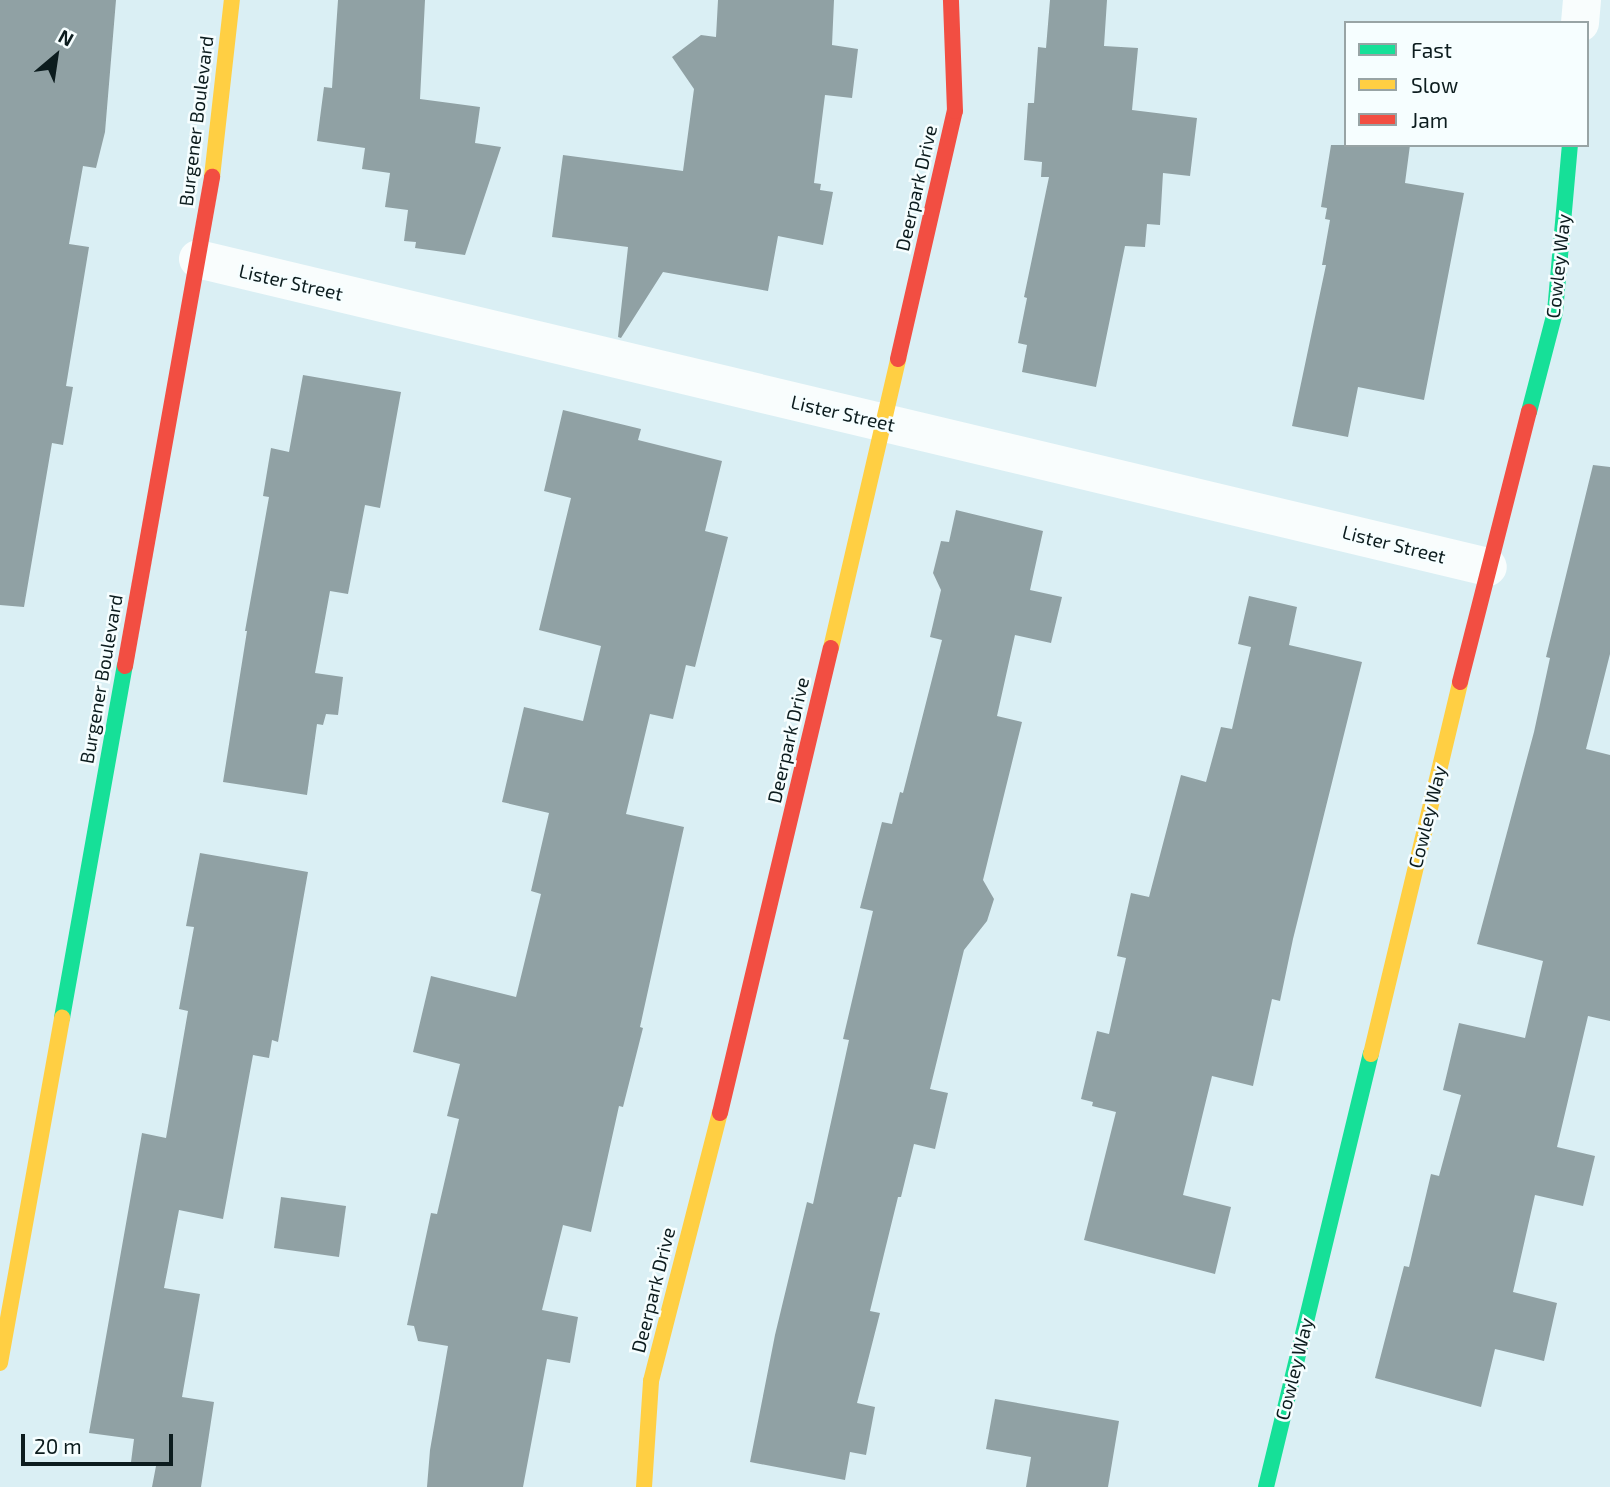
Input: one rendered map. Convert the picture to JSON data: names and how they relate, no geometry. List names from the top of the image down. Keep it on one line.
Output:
{"streets":{"street":["Burgener Boulevard","Deerpark Drive","Cowley Way","Lister Street"]},"crossings":[["Burgener Boulevard","Lister Street"],["Deerpark Drive","Lister Street"],["Cowley Way","Lister Street"]],"legend":["Fast","Slow","Jam"],"scale_bar":"20 m","north":"top right"}
